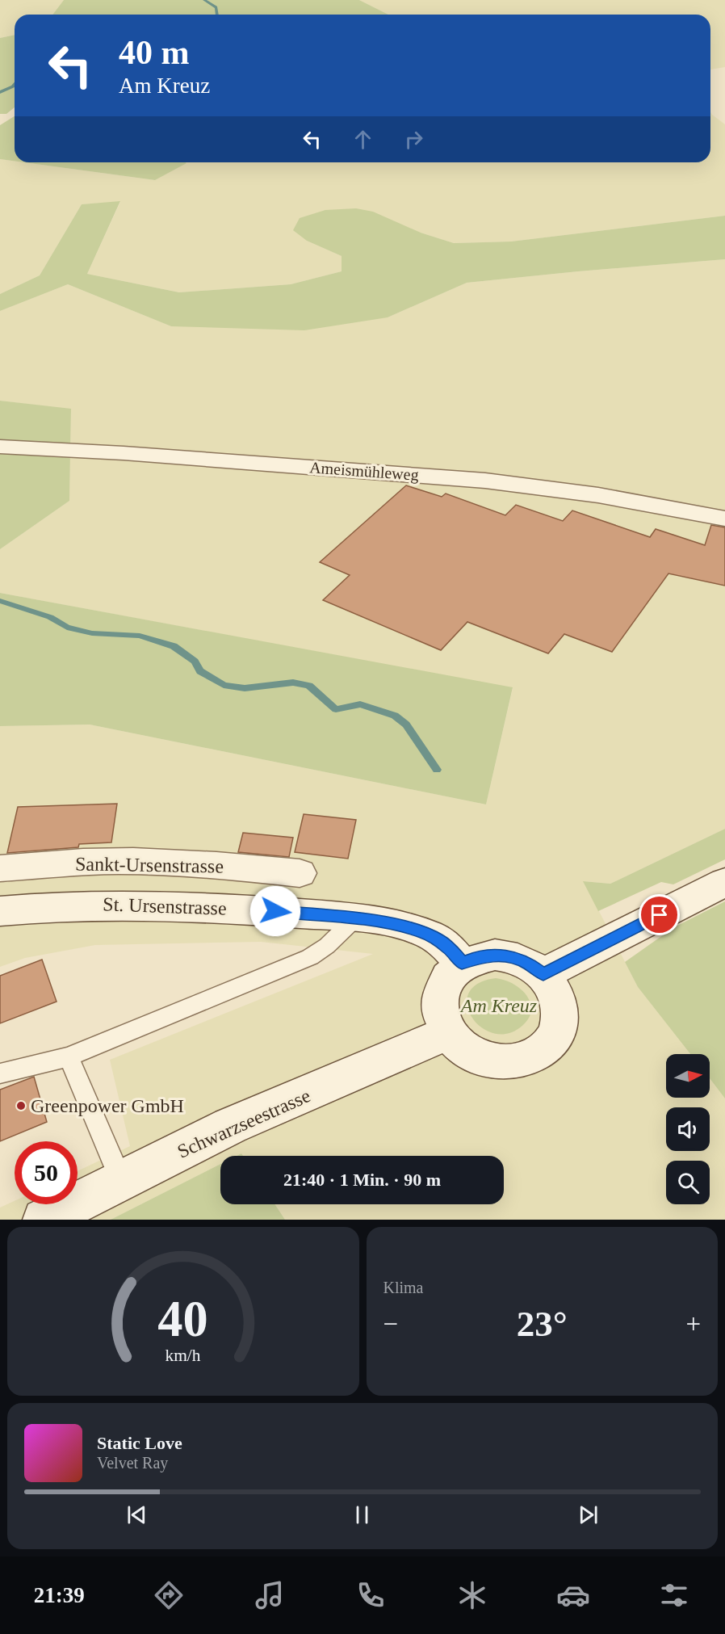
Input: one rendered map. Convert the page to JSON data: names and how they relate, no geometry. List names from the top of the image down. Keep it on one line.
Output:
{"streets":{"main road":["Ameismühleweg","Sankt-Ursenstrasse","St. Ursenstrasse","Schwarzseestrasse"]},"crossings":[["St. Ursenstrasse","Schwarzseestrasse"]],"parks":["Am Kreuz"],"places":["Greenpower GmbH"],"north":"right","page":{"turn":["40 m","Am Kreuz"],"limit":"50","trip":"21:40 · 1 Min. · 90 m","tile":"Klima","heat":["−","23°","+"],"song":["Static Love","Velvet Ray"],"tabs":"21:39","gauge":["40","km/h"]}}
